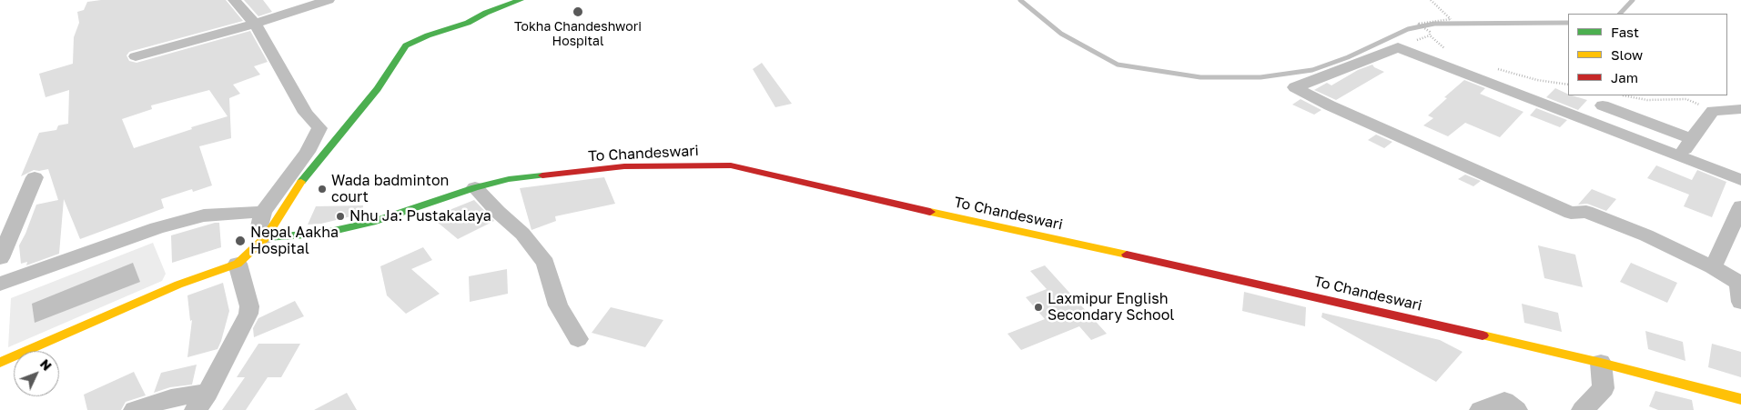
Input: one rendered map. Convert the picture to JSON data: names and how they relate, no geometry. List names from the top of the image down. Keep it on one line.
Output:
{"streets":{"street":["To Chandeswari"]},"places":["Tokha Chandeshwori Hospital","Wada badminton court","Nhu Ja: Pustakalaya","Nepal Aakha Hospital","Laxmipur English Secondary School"],"legend":["Fast","Slow","Jam"],"north":"top right"}
